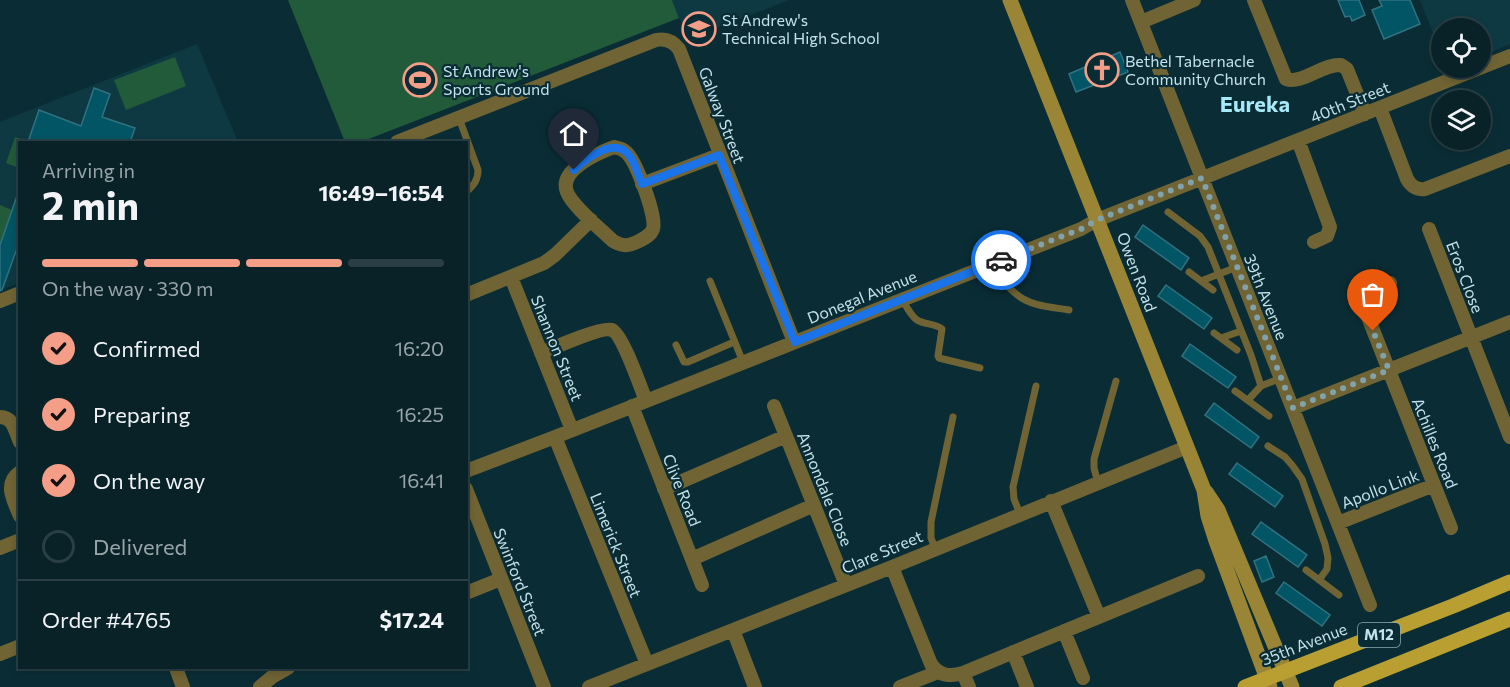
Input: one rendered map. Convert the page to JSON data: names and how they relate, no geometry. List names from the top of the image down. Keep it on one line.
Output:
{"streets":{"main road":["M12","35th Avenue"],"street":["40th Street","Galway Street","Owen Road","Eros Close","Donegal Avenue","39th Avenue","Shannon Street","Achilles Road","Annondale Close","Apollo Link","Clive Road","Limerick Street","Clare Street","Swinford Street"]},"crossings":[["40th Street","Donegal Avenue"],["40th Street","39th Avenue"],["Galway Street","Donegal Avenue"],["Owen Road","Donegal Avenue"],["Owen Road","Clare Street"],["Owen Road","35th Avenue"],["Donegal Avenue","39th Avenue"],["Donegal Avenue","Shannon Street"],["Donegal Avenue","Clive Road"],["Donegal Avenue","Limerick Street"],["39th Avenue","Apollo Link"],["Achilles Road","Apollo Link"],["Annondale Close","Clare Street"],["Limerick Street","Clare Street"]],"districts":["Eureka"],"places":{"school or university":["St Andrew's Technical High School"],"church":["Bethel Tabernacle Community Church"],"sports":["St Andrew's Sports Ground"]},"page":{"heading":["2 min","Arriving in","16:49–16:54"],"panel":["Order #4765","$17.24"],"bar":"On the way · 330 m","list":[["Confirmed","16:20"],["Preparing","16:25"],["On the way","16:41"],"Delivered"]}}
